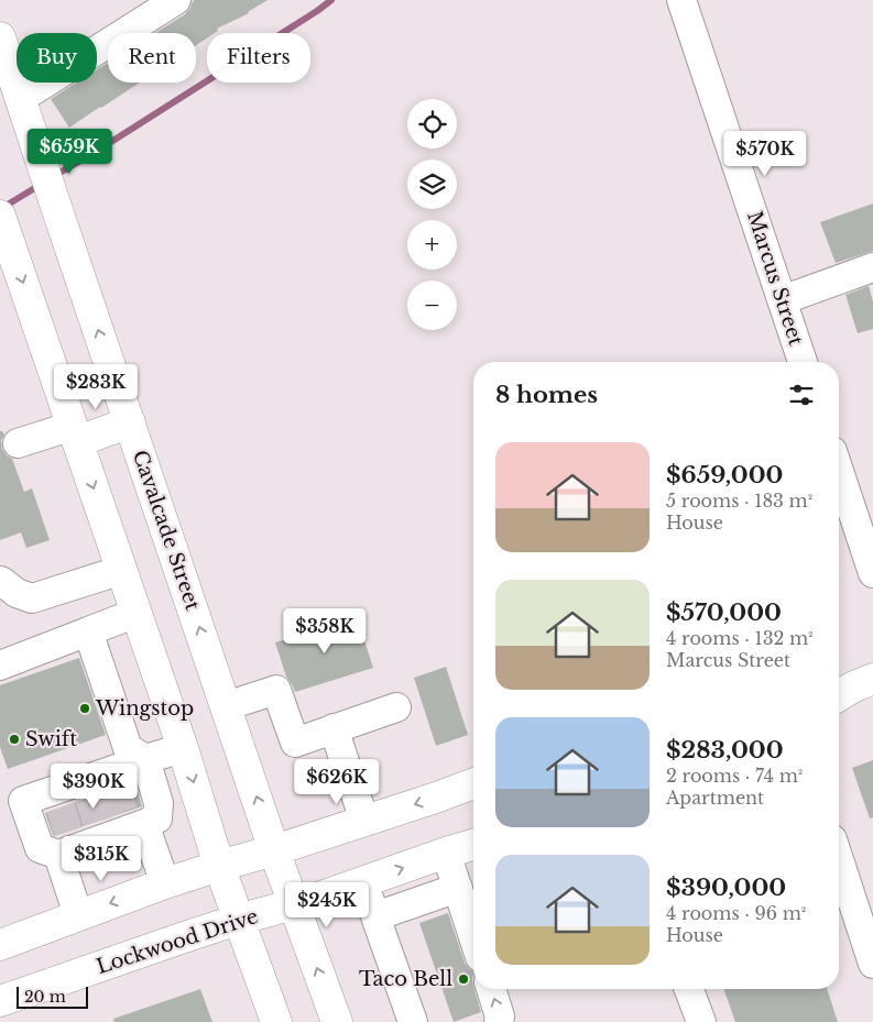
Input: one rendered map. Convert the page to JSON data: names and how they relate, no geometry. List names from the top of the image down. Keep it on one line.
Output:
{"streets":{"main road":["Cavalcade Street","Lockwood Drive"],"street":["Marcus Street"]},"crossings":[["Cavalcade Street","Lockwood Drive"]],"places":["Wingstop","Swift","Taco Bell"],"scale_bar":"20 m","page":{"chip":["Buy","Rent","Filters"],"map_buttons":["+","−"],"price":["$659K","$570K","$283K","$358K","$626K","$390K","$315K","$245K"],"heading":"8 homes","list":[{"name":"$659,000","note":"5 rooms · 183 m² · House"},{"name":"$570,000","note":"4 rooms · 132 m² · Marcus Street"},{"name":"$283,000","note":"2 rooms · 74 m² · Apartment"},{"name":"$390,000","note":"4 rooms · 96 m² · House"}],"scale":"20 m"}}
